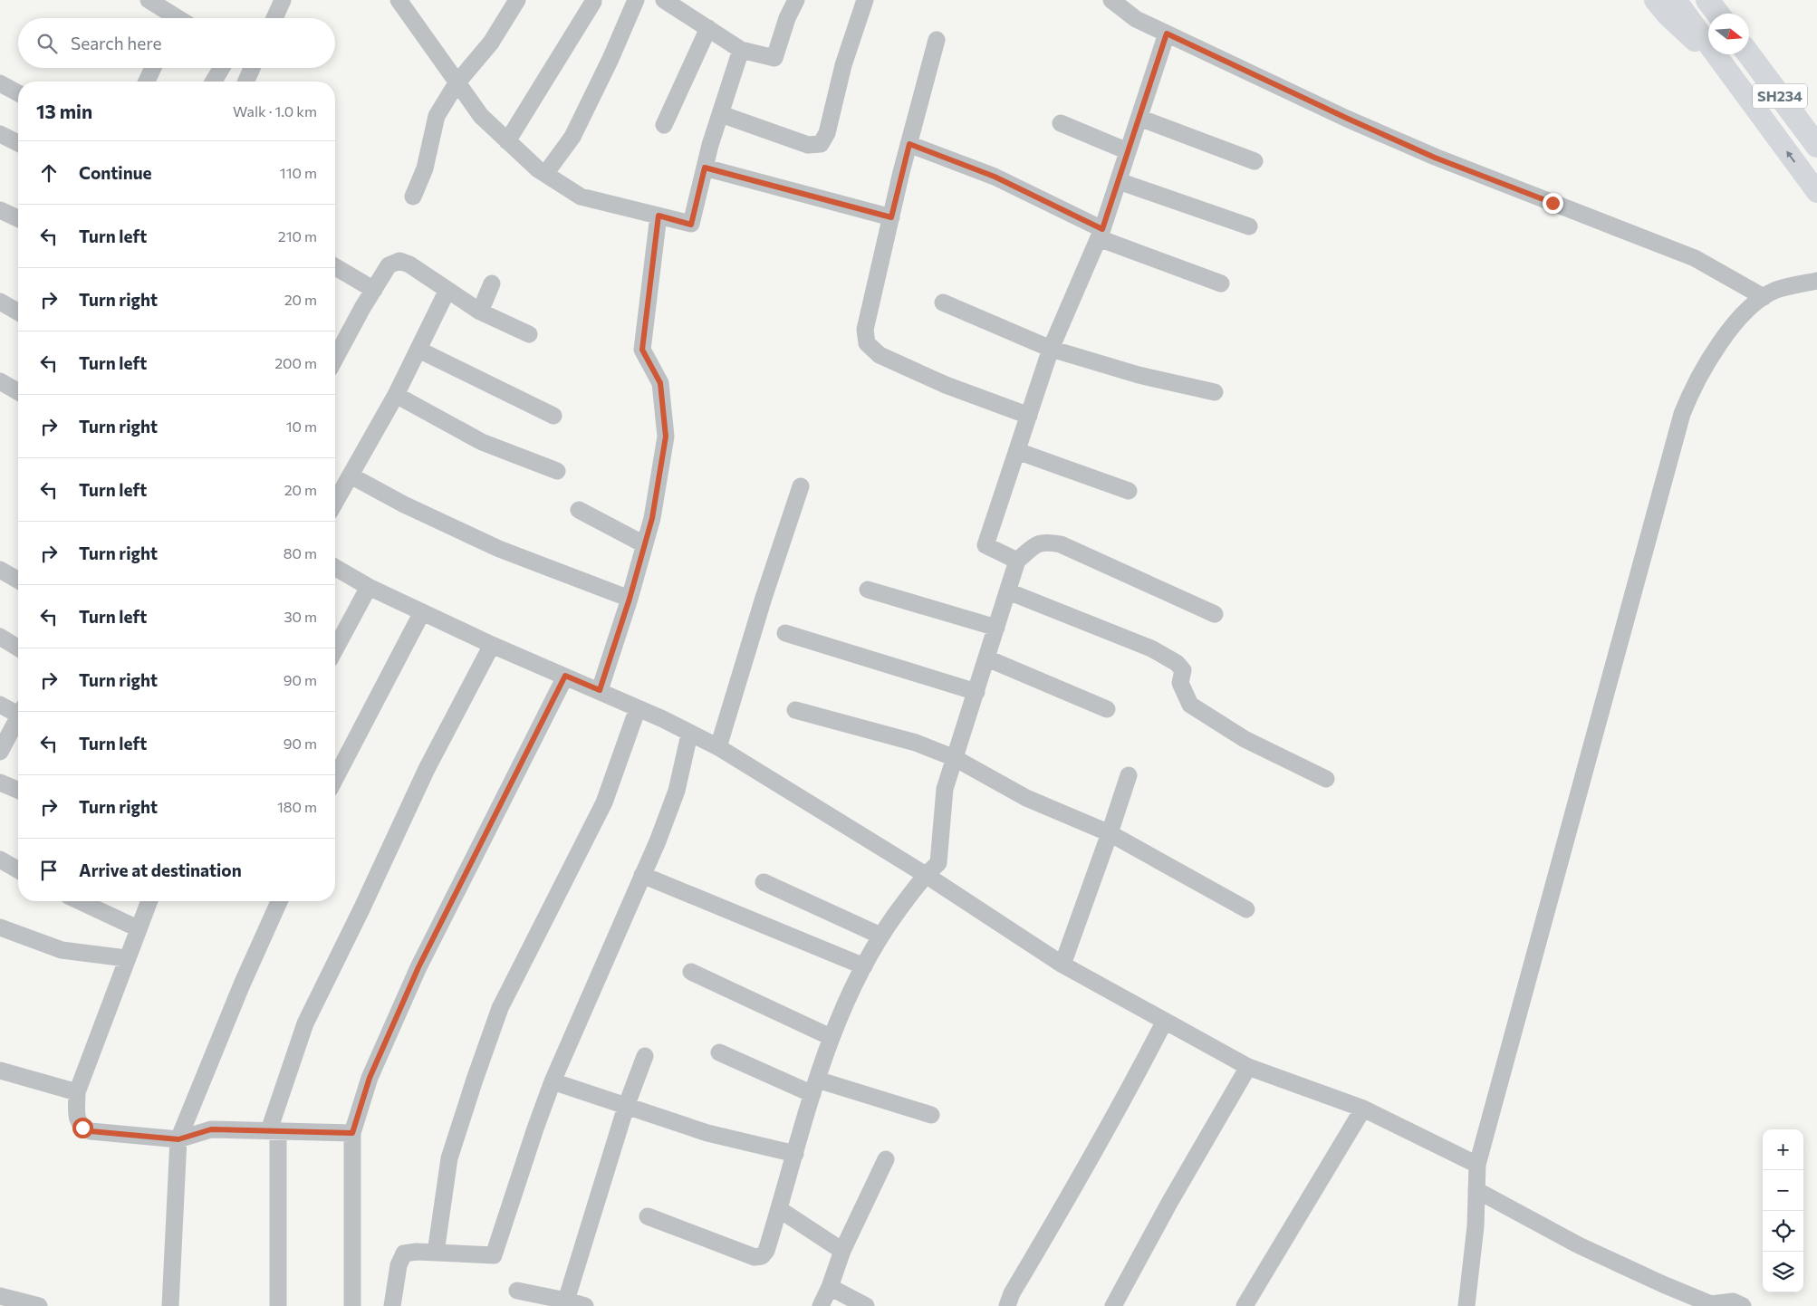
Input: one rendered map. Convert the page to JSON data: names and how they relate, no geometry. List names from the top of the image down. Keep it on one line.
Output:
{"streets":{"highway":["SH234"]},"north":"right","page":{"search":"Search here","heading":["13 min","Walk · 1.0 km"],"list":[["Continue","110 m"],["Turn left","210 m"],["Turn right","20 m"],["Turn left","200 m"],["Turn right","10 m"],["Turn left","20 m"],["Turn right","80 m"],["Turn left","30 m"],["Turn right","90 m"],["Turn left","90 m"],["Turn right","180 m"],"Arrive at destination"],"map_buttons":["+","−"]}}
